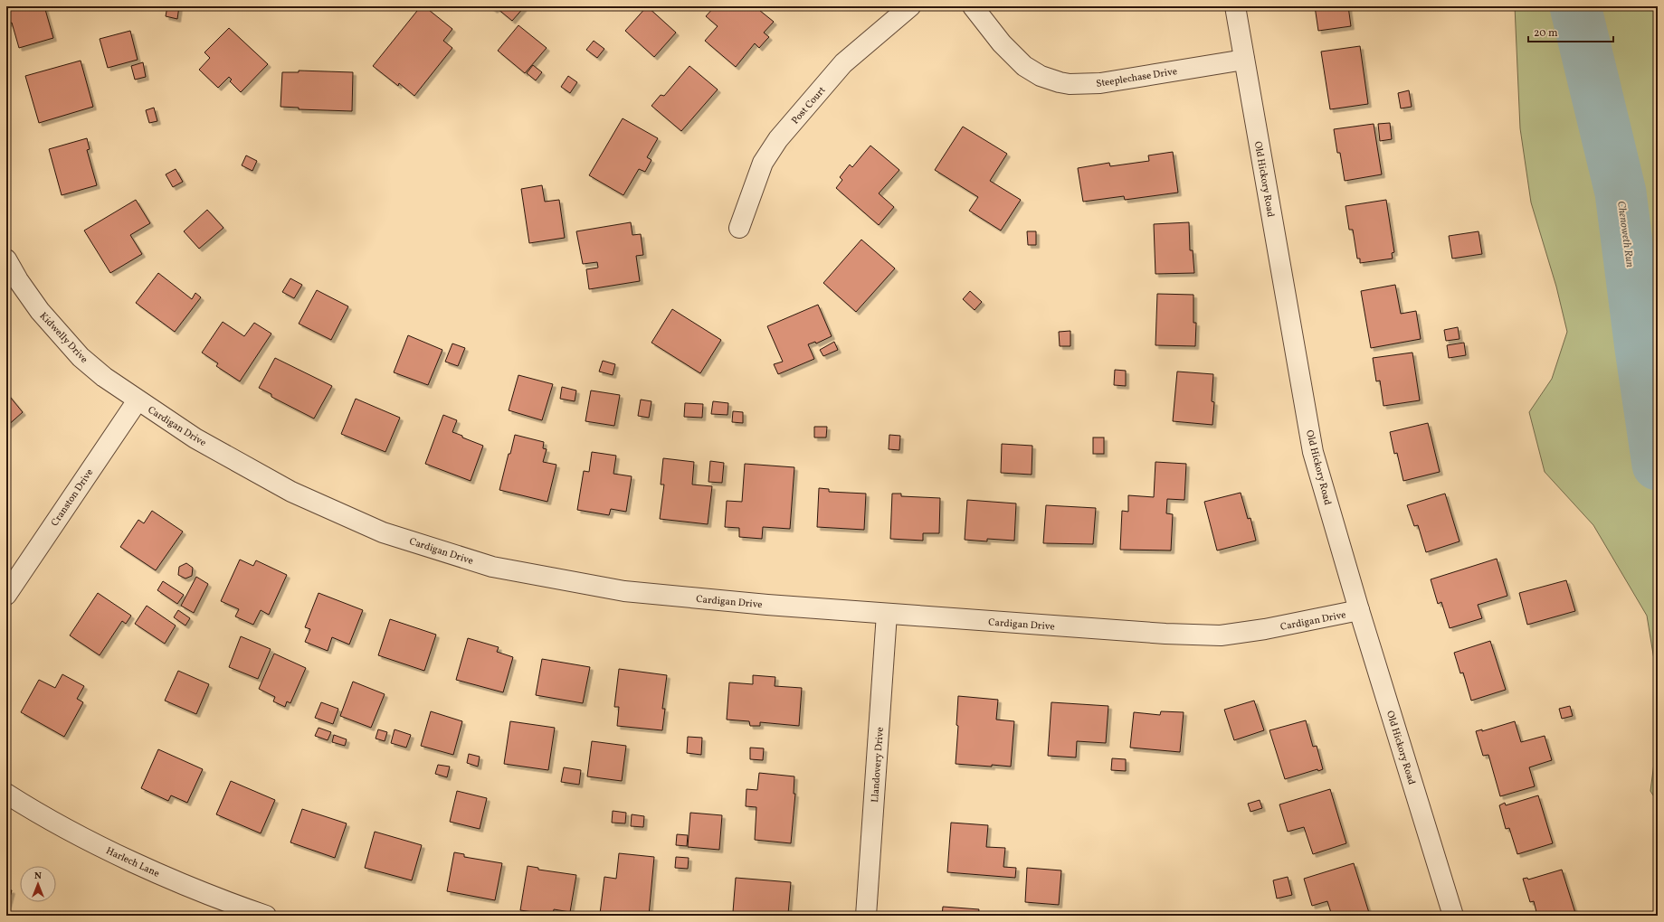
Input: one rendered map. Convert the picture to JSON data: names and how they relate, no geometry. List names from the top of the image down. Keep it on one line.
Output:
{"streets":{"street":["Steeplechase Drive","Post Court","Old Hickory Road","Kidwelly Drive","Cardigan Drive","Cranston Drive","Llandovery Drive","Harlech Lane"]},"crossings":[["Steeplechase Drive","Old Hickory Road"],["Old Hickory Road","Cardigan Drive"],["Kidwelly Drive","Cardigan Drive"],["Kidwelly Drive","Cranston Drive"],["Cardigan Drive","Cranston Drive"],["Cardigan Drive","Llandovery Drive"]],"water":["Chenoweth Run"],"scale_bar":"20 m","north":"top"}
